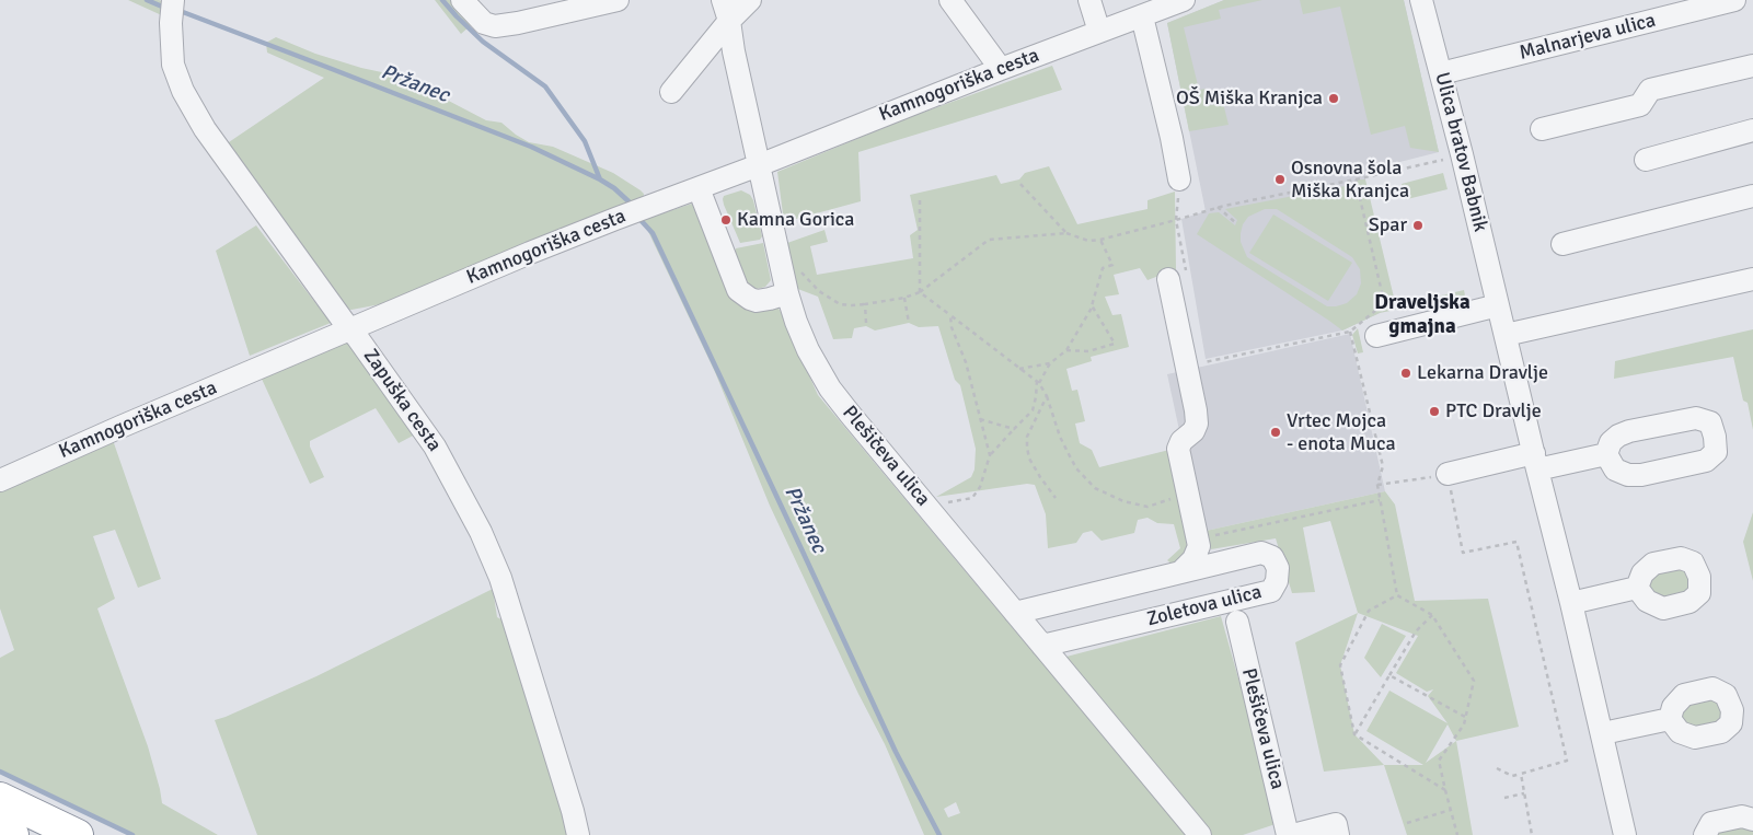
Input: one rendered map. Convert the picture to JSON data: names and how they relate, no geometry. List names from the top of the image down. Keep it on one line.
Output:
{"streets":{"street":["Malnarjeva ulica","Kamnogoriška cesta","Ulica bratov Babnik","Zapuška cesta","Plešičeva ulica","Zoletova ulica"]},"crossings":[["Malnarjeva ulica","Ulica bratov Babnik"],["Kamnogoriška cesta","Zapuška cesta"],["Kamnogoriška cesta","Plešičeva ulica"],["Plešičeva ulica","Zoletova ulica"]],"districts":["Draveljska gmajna"],"water":["Pržanec"],"places":["OŠ Miška Kranjca","Osnovna šola Miška Kranjca","Kamna Gorica","Spar","Lekarna Dravlje","PTC Dravlje","Vrtec Mojca - enota Muca"]}
